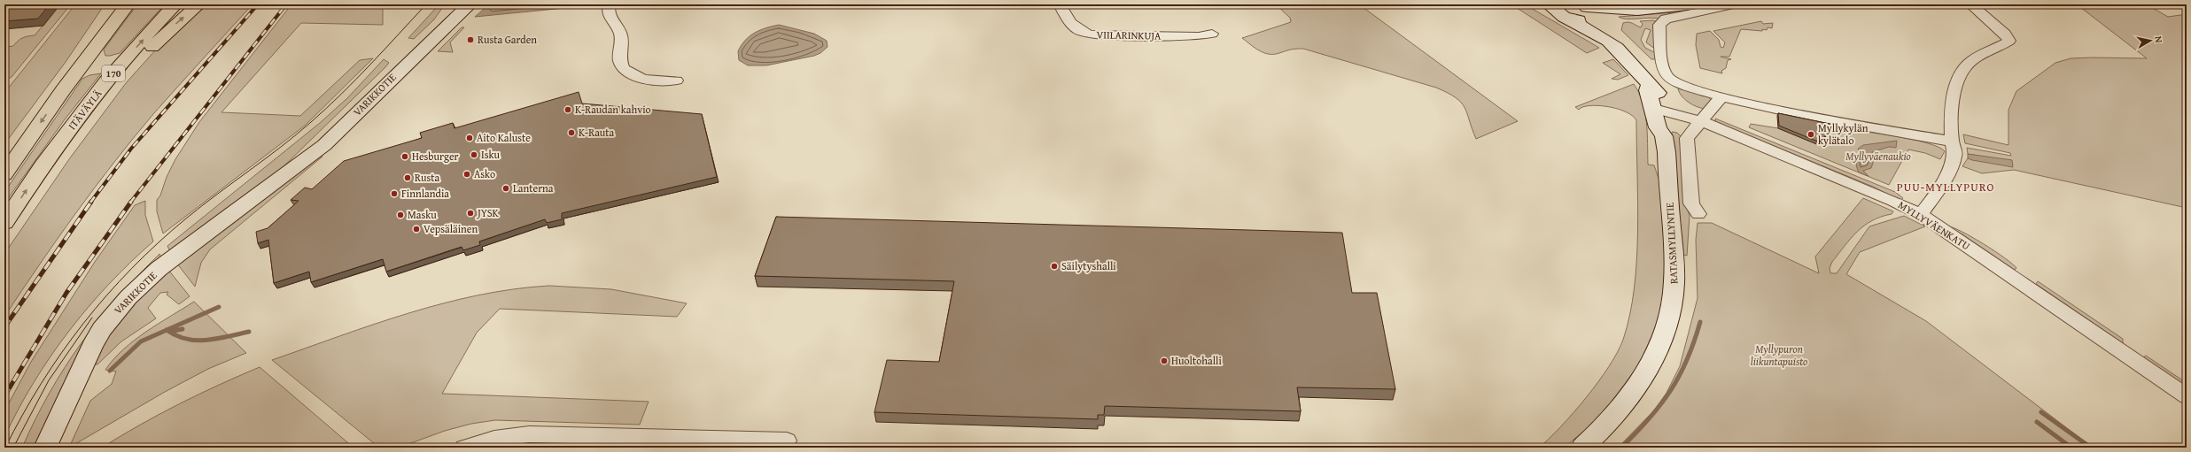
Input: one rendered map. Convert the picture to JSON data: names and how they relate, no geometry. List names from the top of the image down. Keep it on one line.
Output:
{"streets":{"highway":["170","ITÄVÄYLÄ"],"main road":["VARIKKOTIE","RATASMYLLYNTIE"],"street":["VIILARINKUJA","MYLLYVÄENKATU"]},"crossings":[["MYLLYVÄENKATU","RATASMYLLYNTIE"]],"districts":["PUU-MYLLYPURO"],"parks":["Myllyväenaukio","Myllypuron liikuntapuisto"],"places":["Rusta Garden","K-Raudan kahvio","K-Rauta","Myllykylän kylätalo","Aito Kaluste","Isku","Hesburger","Asko","Rusta","Lanterna","Finnlandia","JYSK","Masku","Vepsäläinen","Säilytyshalli","Huoltohalli"],"north":"right"}
